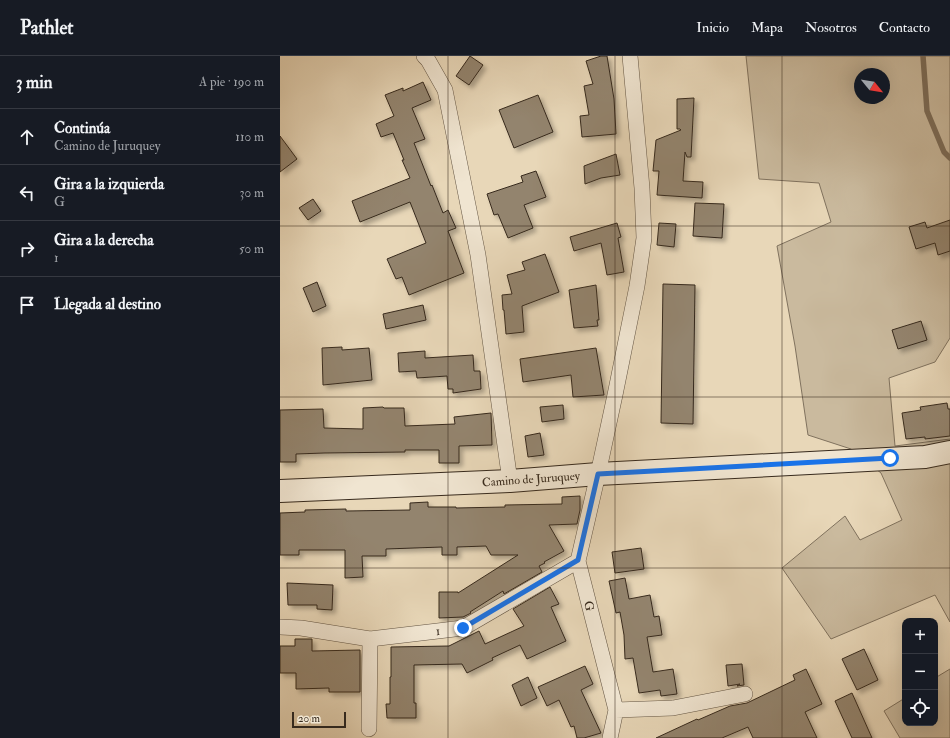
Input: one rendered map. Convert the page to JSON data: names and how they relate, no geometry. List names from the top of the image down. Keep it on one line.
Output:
{"streets":{"street":["Camino de Juruquey","G","1"]},"crossings":[["Camino de Juruquey","G"],["G","1"]],"scale_bar":"20 m","north":"bottom right","page":{"header":"Pathlet","nav":["Inicio","Mapa","Nosotros","Contacto"],"heading":["3 min","A pie · 190 m"],"list":[["Continúa","Camino de Juruquey","110 m"],["Gira a la izquierda","G","30 m"],["Gira a la derecha","1","50 m"],"Llegada al destino"],"map_buttons":["+","−"],"scale":"20 m"}}
